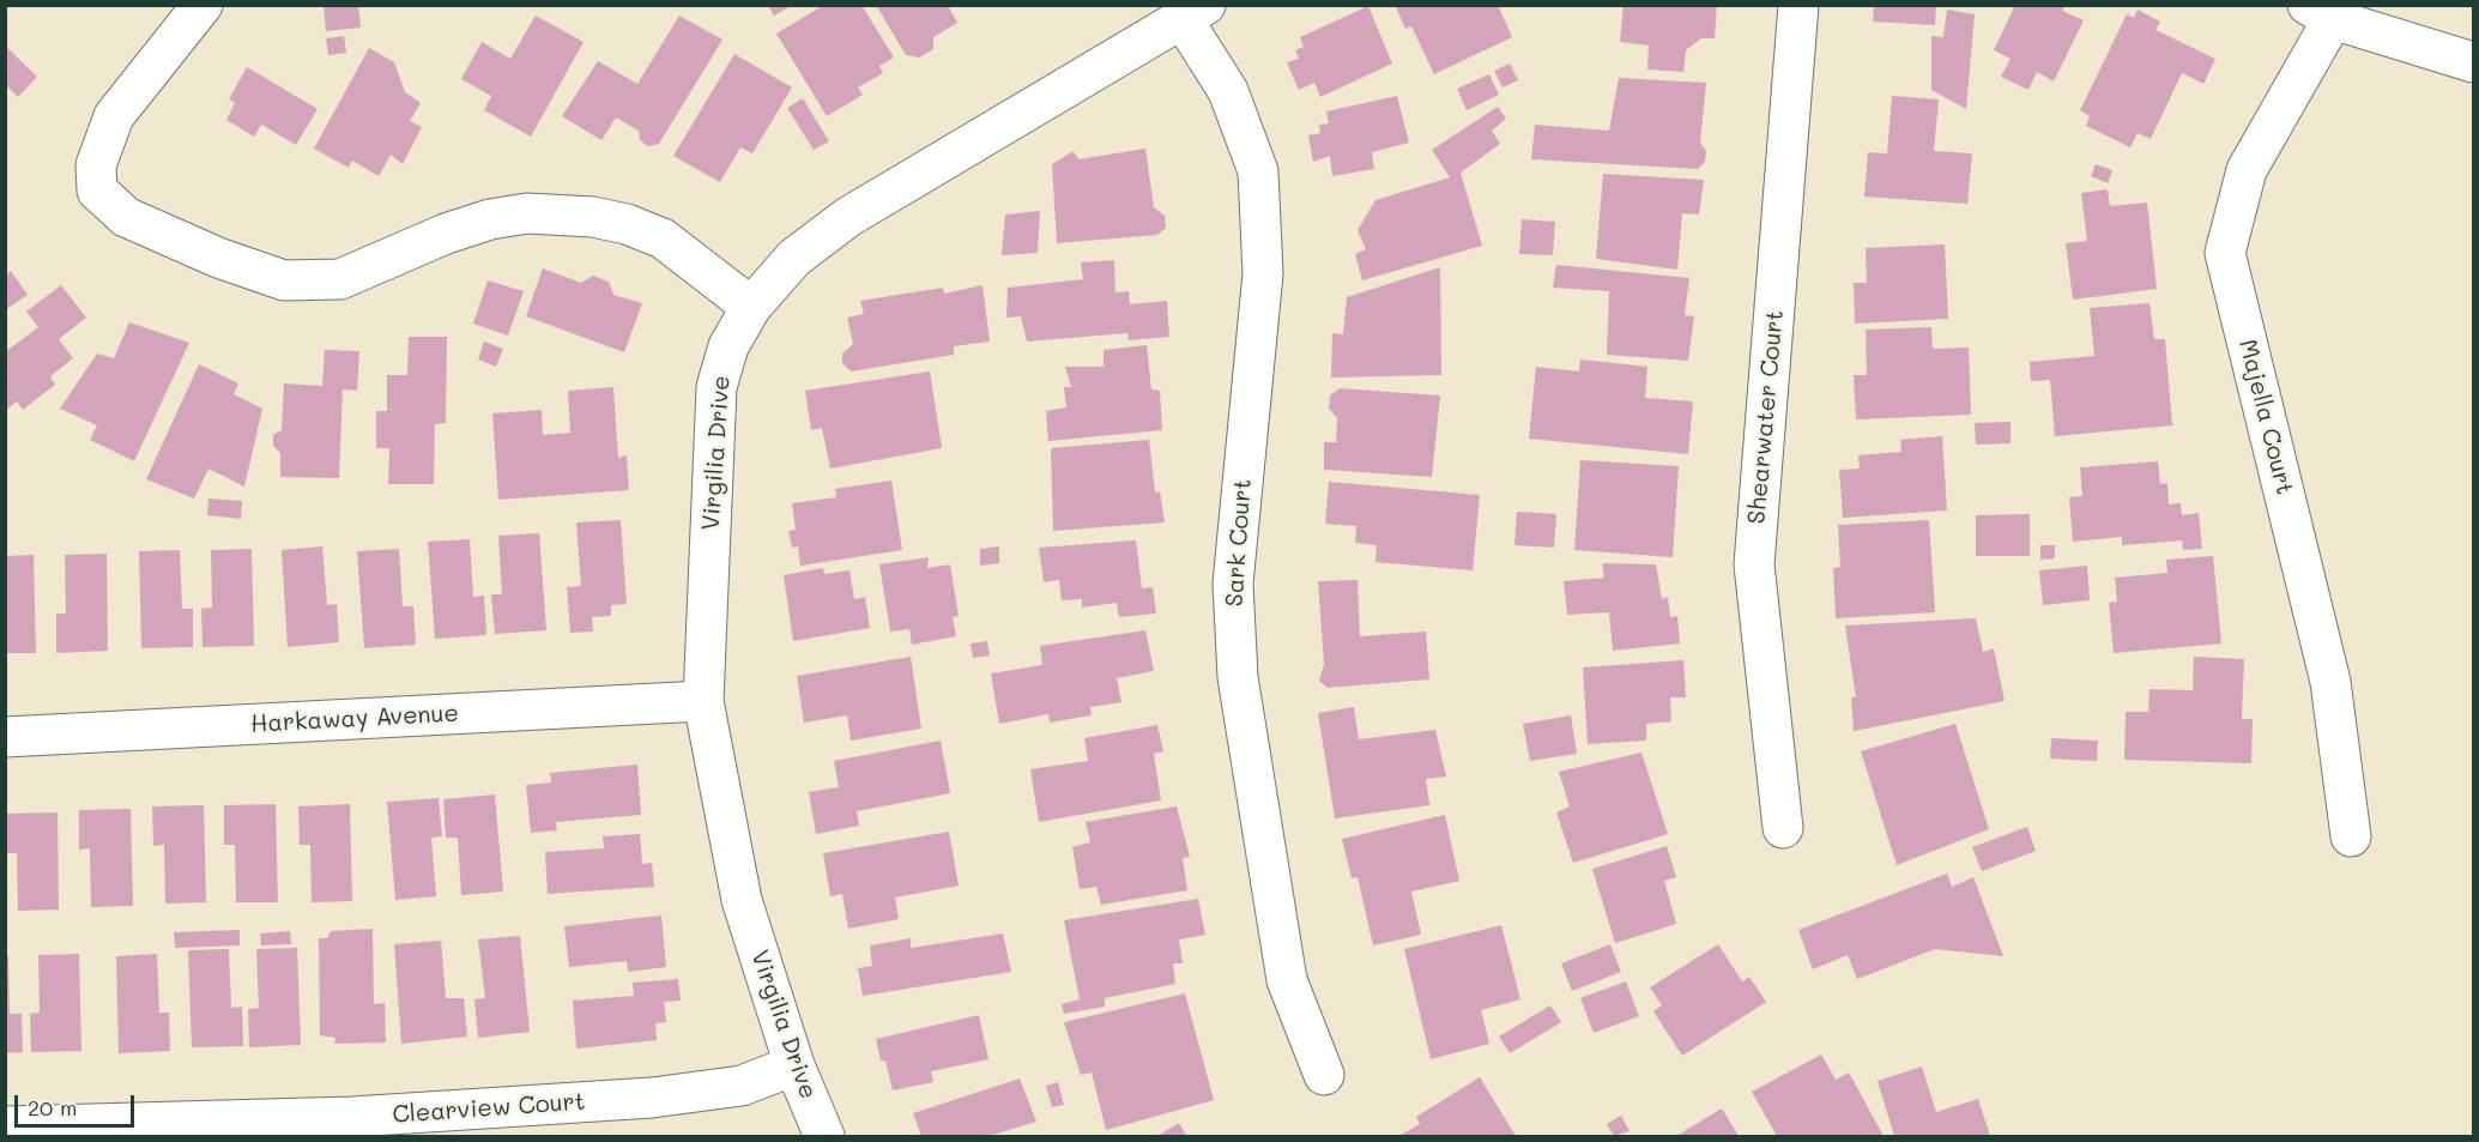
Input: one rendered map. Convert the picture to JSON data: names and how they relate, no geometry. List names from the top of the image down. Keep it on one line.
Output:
{"streets":{"street":["Shearwater Court","Majella Court","Virgilia Drive","Sark Court","Harkaway Avenue","Clearview Court"]},"crossings":[["Virgilia Drive","Sark Court"],["Virgilia Drive","Harkaway Avenue"],["Virgilia Drive","Clearview Court"]],"scale_bar":"20 m"}
